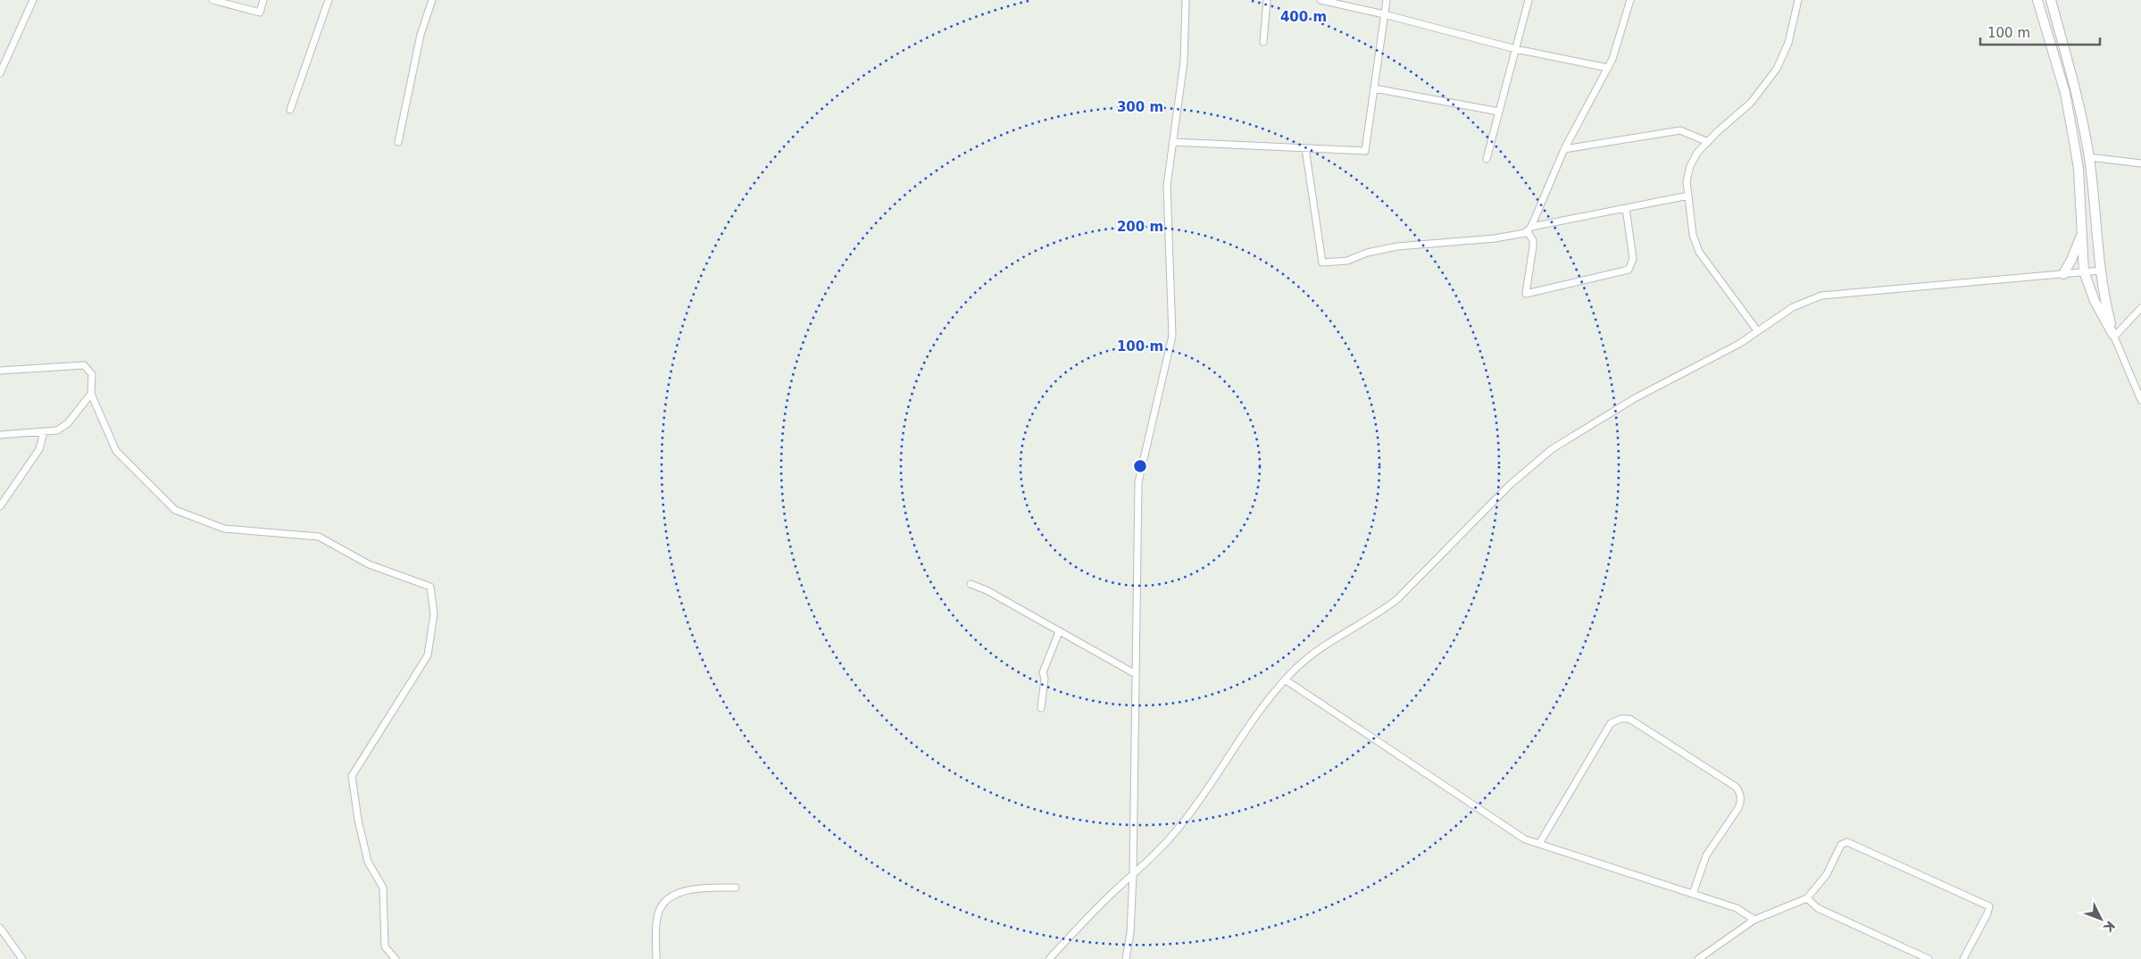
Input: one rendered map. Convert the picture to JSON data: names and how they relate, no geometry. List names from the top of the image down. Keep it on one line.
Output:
{"scale_bar":"100 m","north":"bottom right","rings":["400 m","300 m","200 m","100 m"]}
